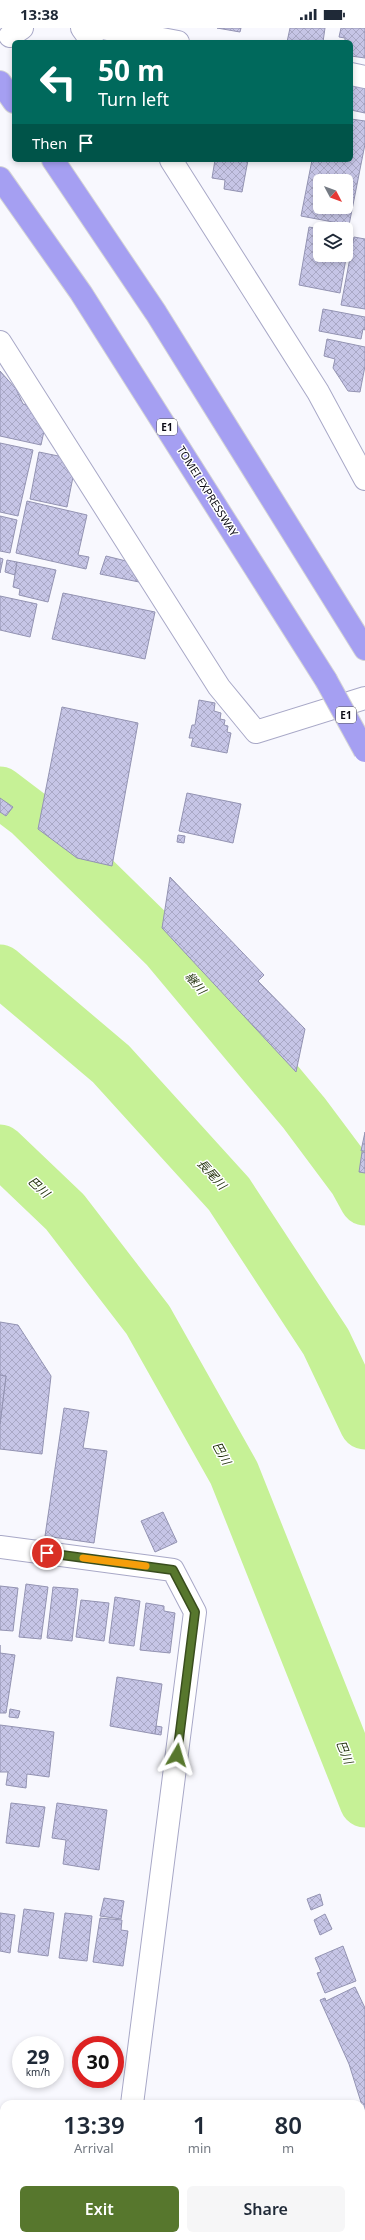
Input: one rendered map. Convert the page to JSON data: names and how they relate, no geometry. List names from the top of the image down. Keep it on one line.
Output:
{"streets":{"highway":["E1","TOMEI EXPRESSWAY"]},"water":["継川","長尾川","巴川"],"north":"bottom right","page":{"status":"13:38","turn":["50 m","Turn left"],"then":"Then","speed":"29 km/h","limit":"30","eta":["13:39","Arrival","1","min","80","m"],"buttons":["Exit","Share"]}}
